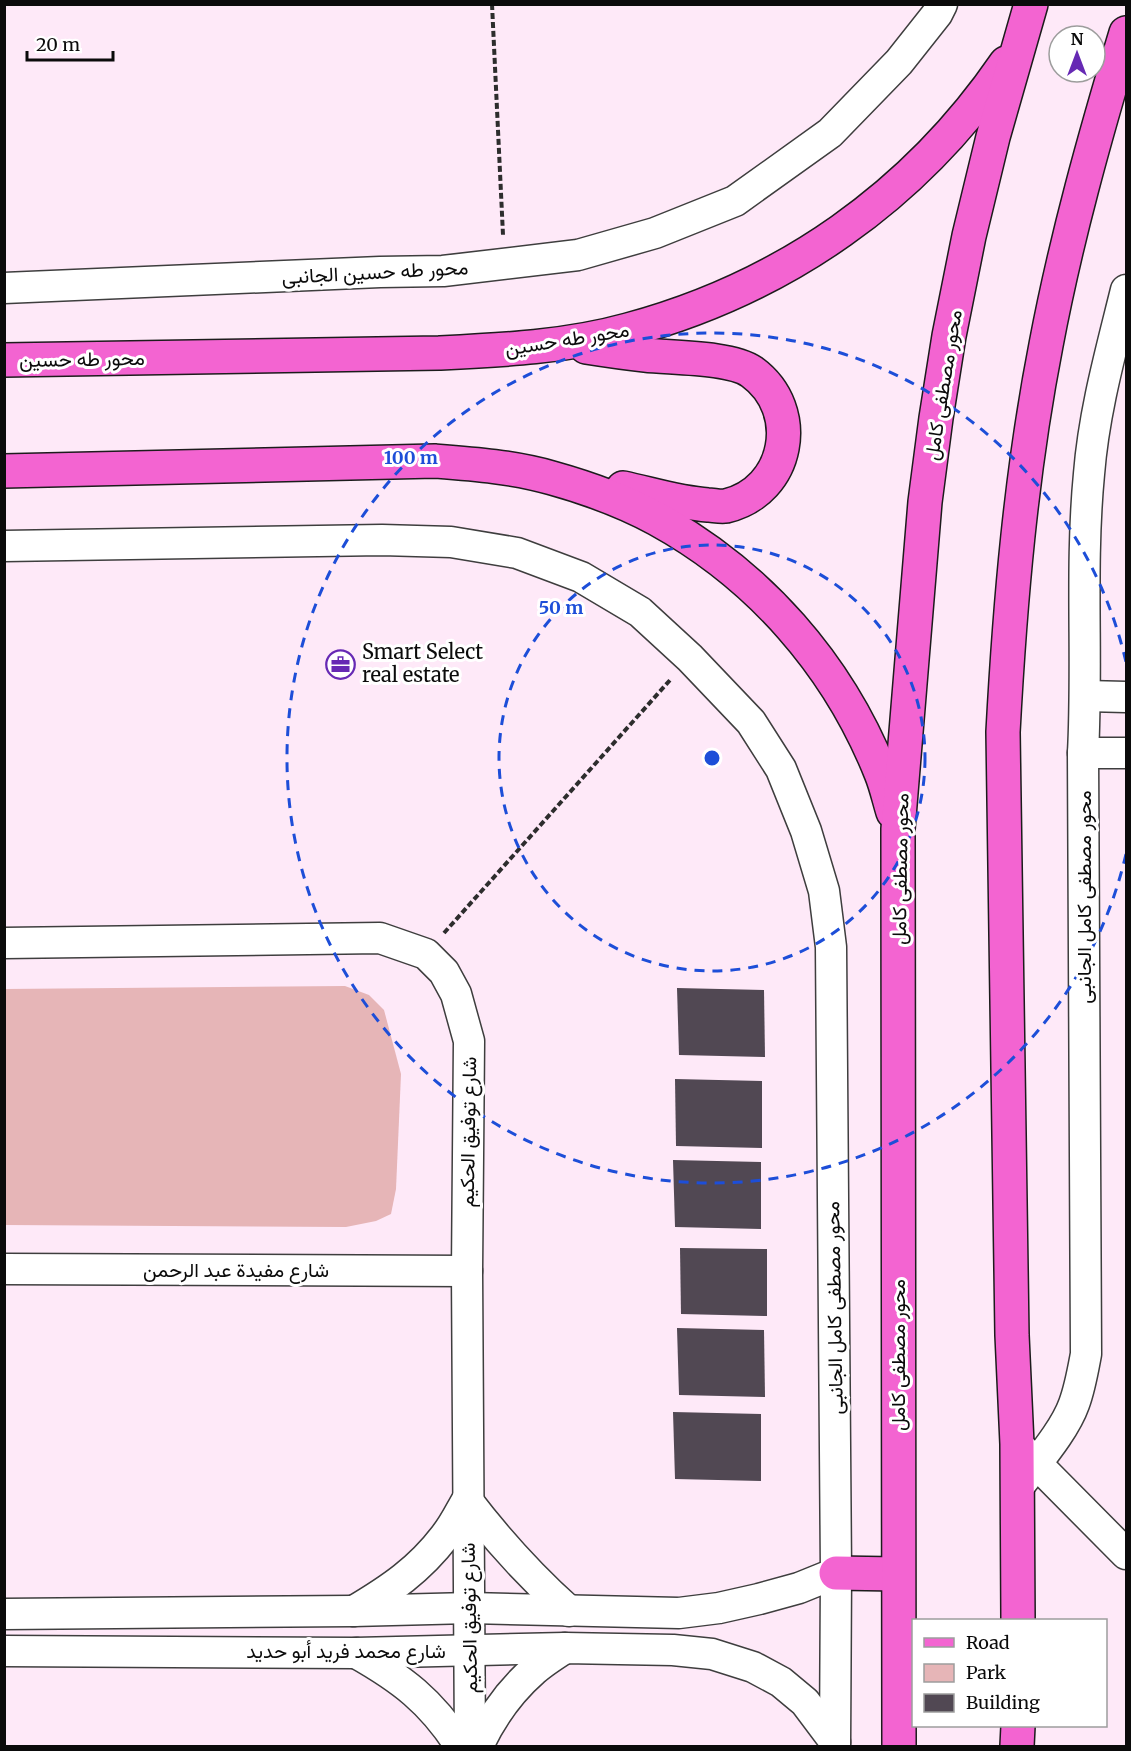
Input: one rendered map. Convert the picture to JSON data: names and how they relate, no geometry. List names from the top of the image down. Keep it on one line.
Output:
{"streets":{"main road":["محور طه حسين","محور مصطفى كامل"],"street":["محور طه حسين الجانبى","محور مصطفى كامل الجانبى","شارع توفيق الحكيم","شارع مفيدة عبد الرحمن","شارع محمد فريد أبو حديد"]},"crossings":[["محور طه حسين","محور مصطفى كامل"],["محور مصطفى كامل الجانبى","شارع محمد فريد أبو حديد"],["شارع توفيق الحكيم","شارع مفيدة عبد الرحمن"],["شارع توفيق الحكيم","شارع محمد فريد أبو حديد"]],"places":{"office":["Smart Select real estate"]},"legend":["Road","Park","Building"],"scale_bar":"20 m","north":"top","rings":["100 m","50 m"]}
